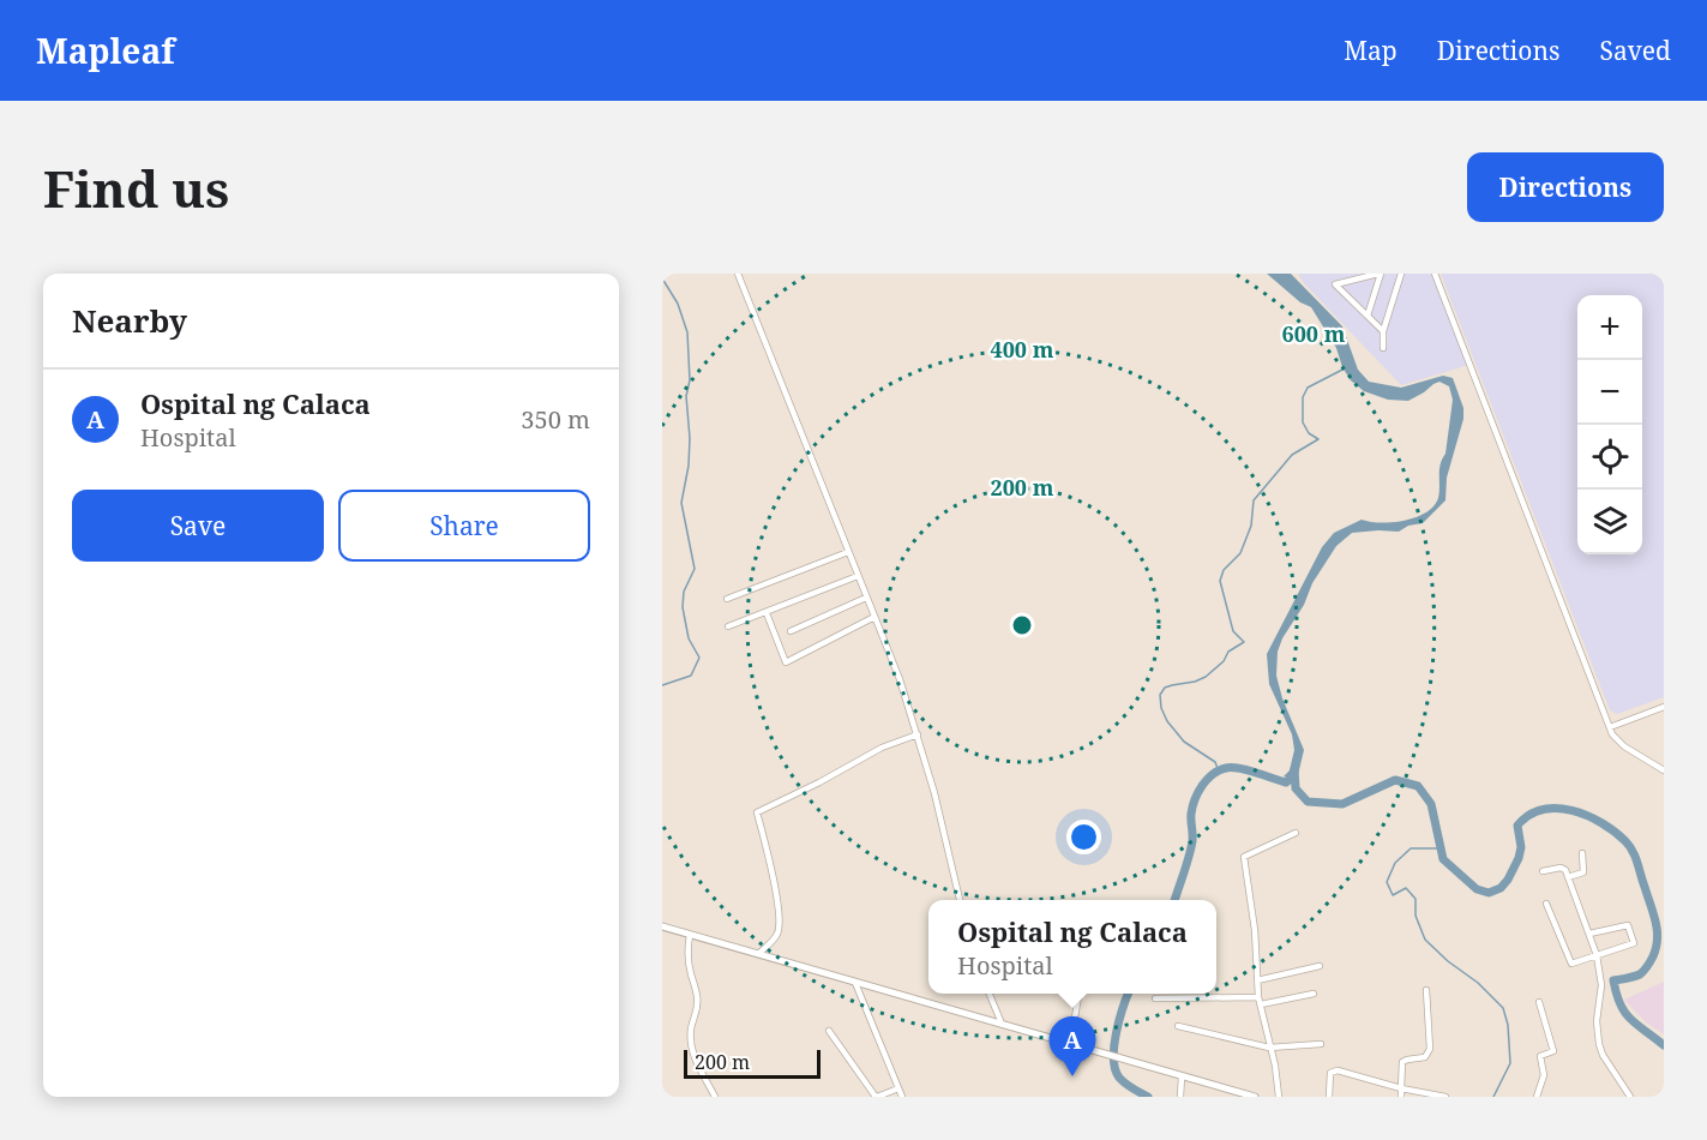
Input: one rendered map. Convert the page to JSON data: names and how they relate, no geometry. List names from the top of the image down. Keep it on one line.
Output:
{"scale_bar":"200 m","page":{"header":"Mapleaf","nav":["Map","Directions","Saved"],"buttons":["Directions",["Save","Share"]],"title":"Find us","heading":"Nearby","map_buttons":["+","−"],"list":[{"mark":"A","name":"Ospital ng Calaca","note":"Hospital","value":"350 m"}],"popup":["Ospital ng Calaca","Hospital"],"pins":"A","scale":"200 m"},"rings":["600 m","400 m","200 m"]}
